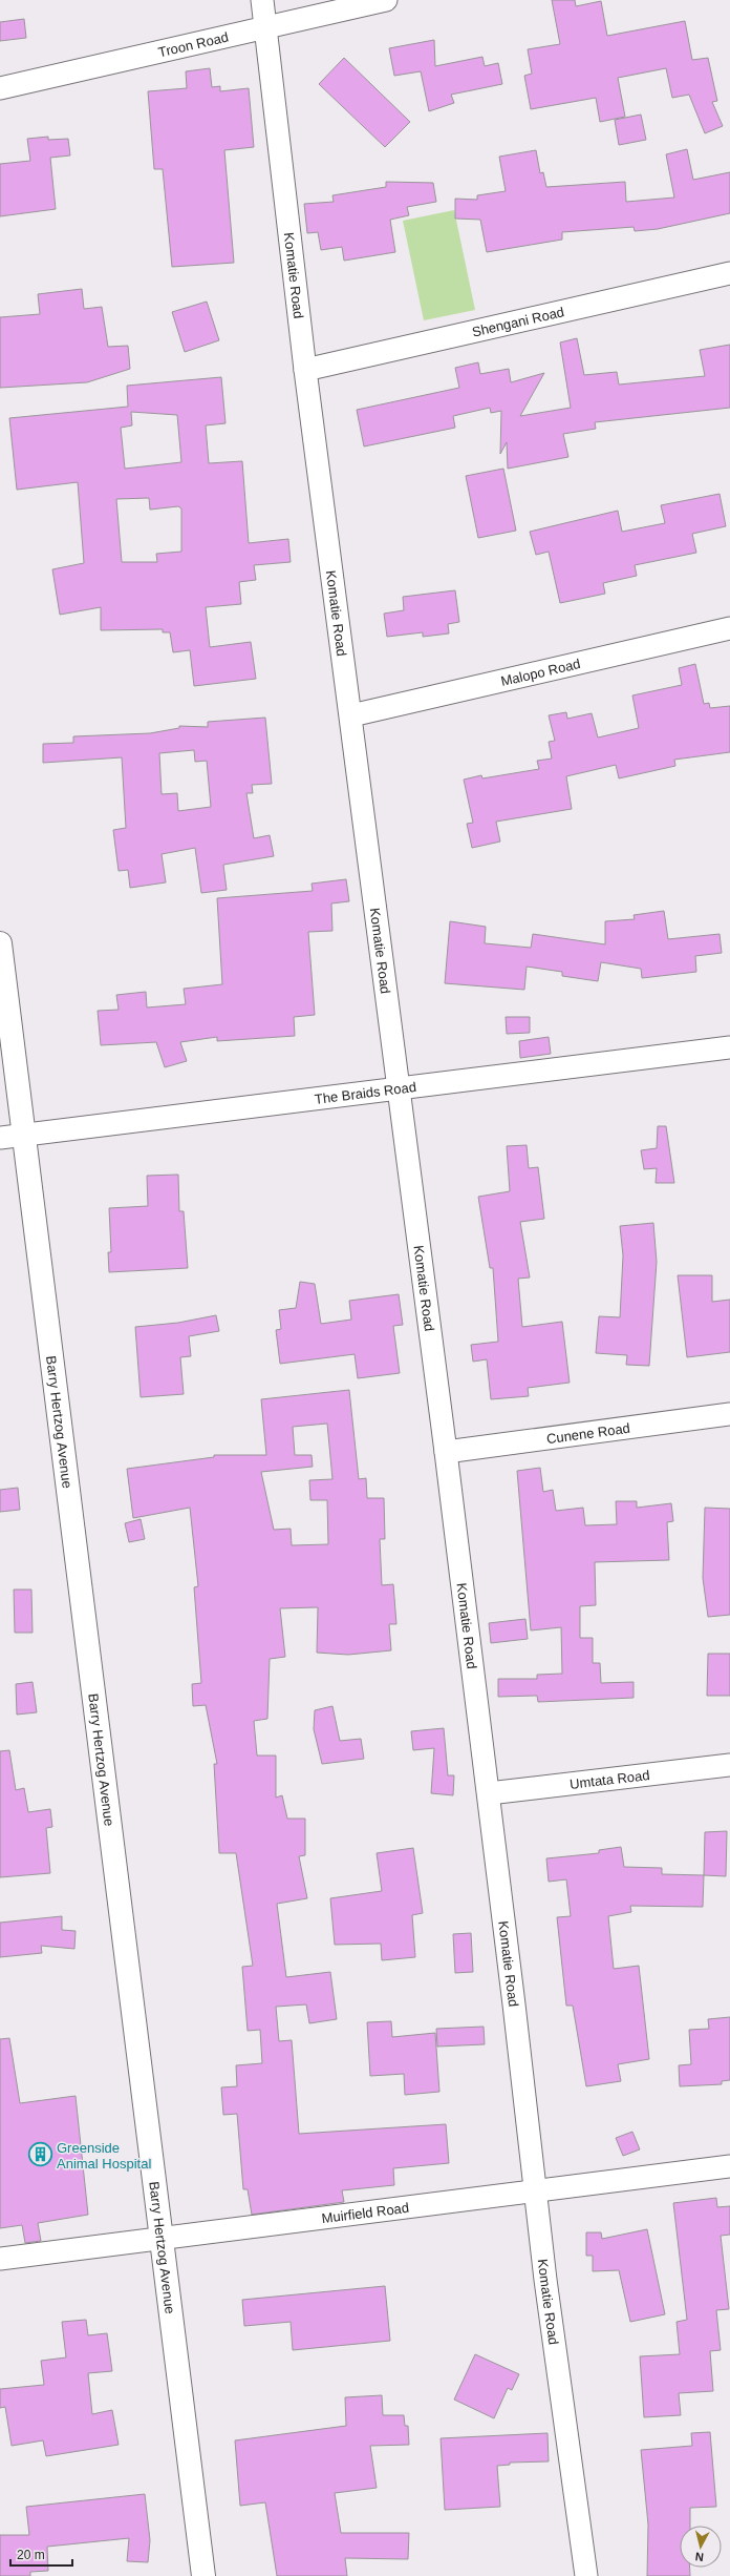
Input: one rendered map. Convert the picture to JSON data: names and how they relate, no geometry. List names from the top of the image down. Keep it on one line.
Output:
{"streets":{"main road":["Barry Hertzog Avenue"],"street":["Troon Road","Komatie Road","Shengani Road","Malopo Road","The Braids Road","Cunene Road","Umtata Road","Muirfield Road"]},"crossings":[["Troon Road","Komatie Road"],["Komatie Road","Shengani Road"],["Komatie Road","Malopo Road"],["Komatie Road","The Braids Road"],["Komatie Road","Cunene Road"],["Komatie Road","Umtata Road"],["Komatie Road","Muirfield Road"],["The Braids Road","Barry Hertzog Avenue"],["Barry Hertzog Avenue","Muirfield Road"]],"places":{"building":["Greenside Animal Hospital"]},"scale_bar":"20 m","north":"bottom"}
